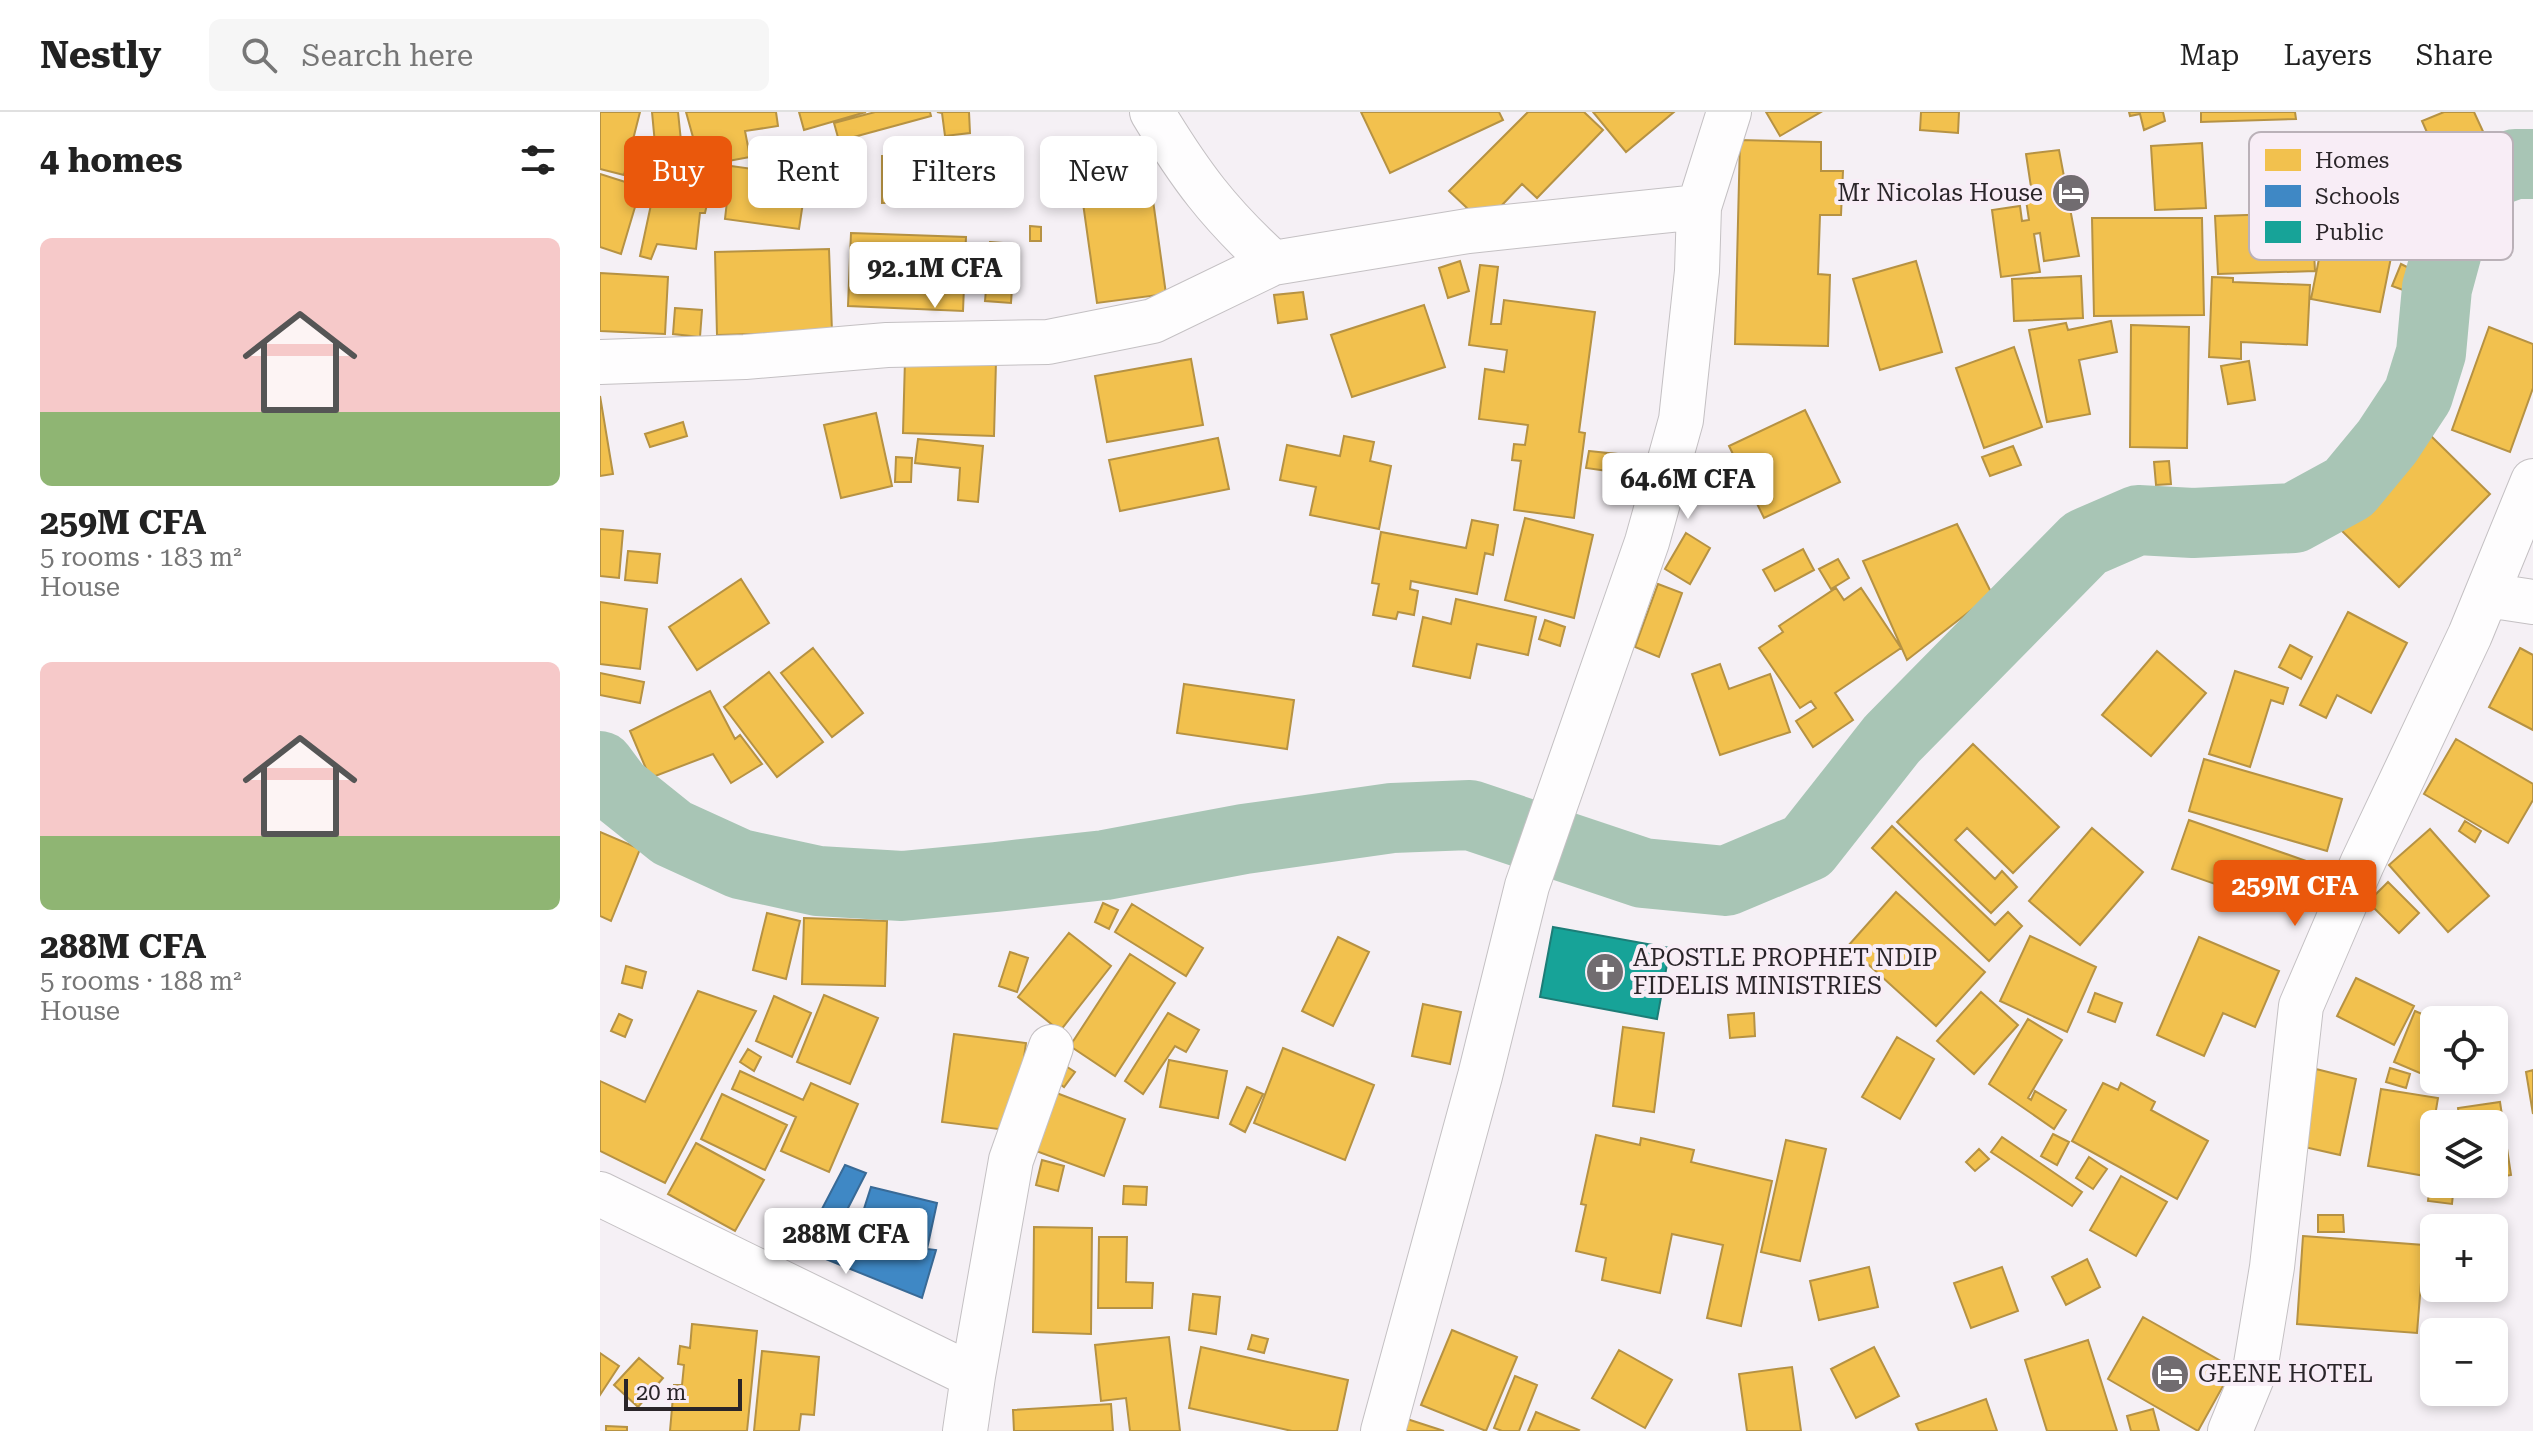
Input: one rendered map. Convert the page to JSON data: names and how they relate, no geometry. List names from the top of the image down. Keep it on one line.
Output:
{"places":{"hotel":["Mr Nicolas House","GEENE HOTEL"],"church":["APOSTLE PROPHET NDIP FIDELIS MINISTRIES"]},"legend":["Homes","Schools","Public"],"scale_bar":"20 m","page":{"header":"Nestly","search":"Search here","nav":["Map","Layers","Share"],"heading":"4 homes","chip":["Buy","Rent","Filters","New"],"list":[{"name":"259M CFA","note":"5 rooms · 183 m² · House"},{"name":"288M CFA","note":"5 rooms · 188 m² · House"}],"price":["92.1M CFA","64.6M CFA","259M CFA","288M CFA"],"map_buttons":["+","−"],"scale":"20 m"}}
